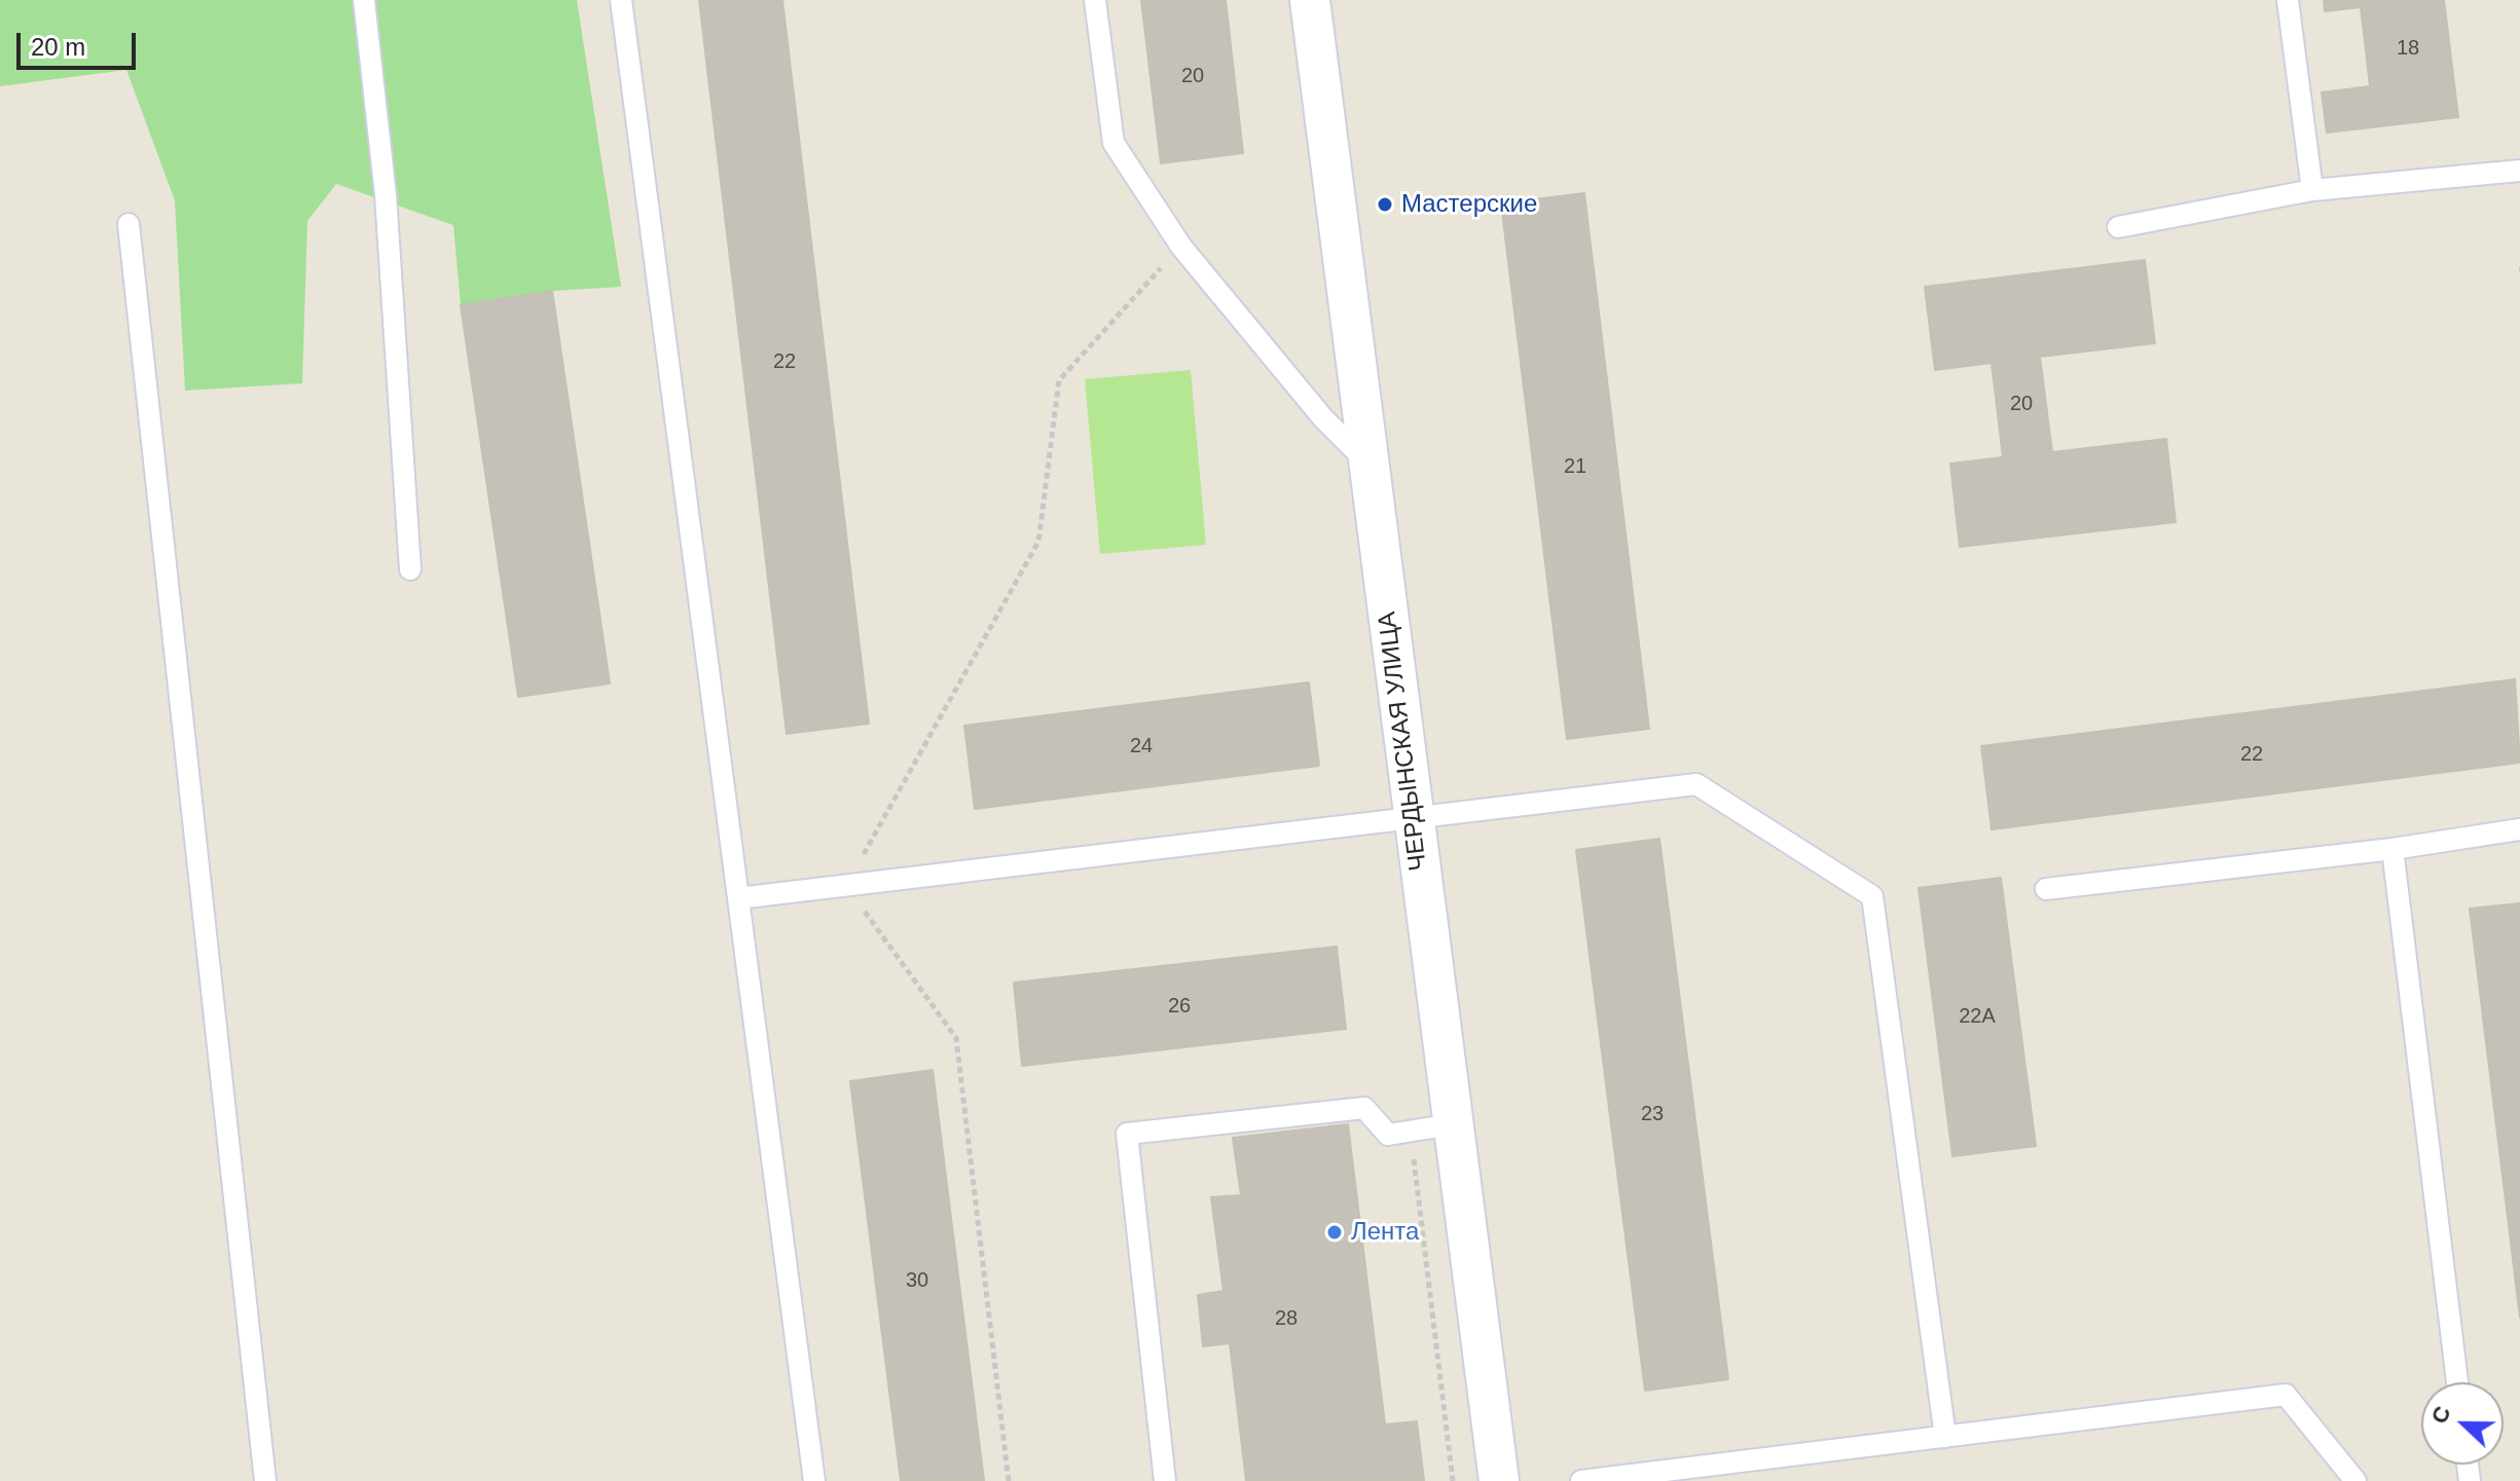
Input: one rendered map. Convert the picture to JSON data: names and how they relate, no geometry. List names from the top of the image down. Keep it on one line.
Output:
{"streets":{"street":["ЧЕРДЫНСКАЯ УЛИЦА"]},"places":["Мастерские","Лента"],"house_numbers":["18","20","22","20","21","24","22","26","22А","23","30","28"],"scale_bar":"20 m","north":"left"}
